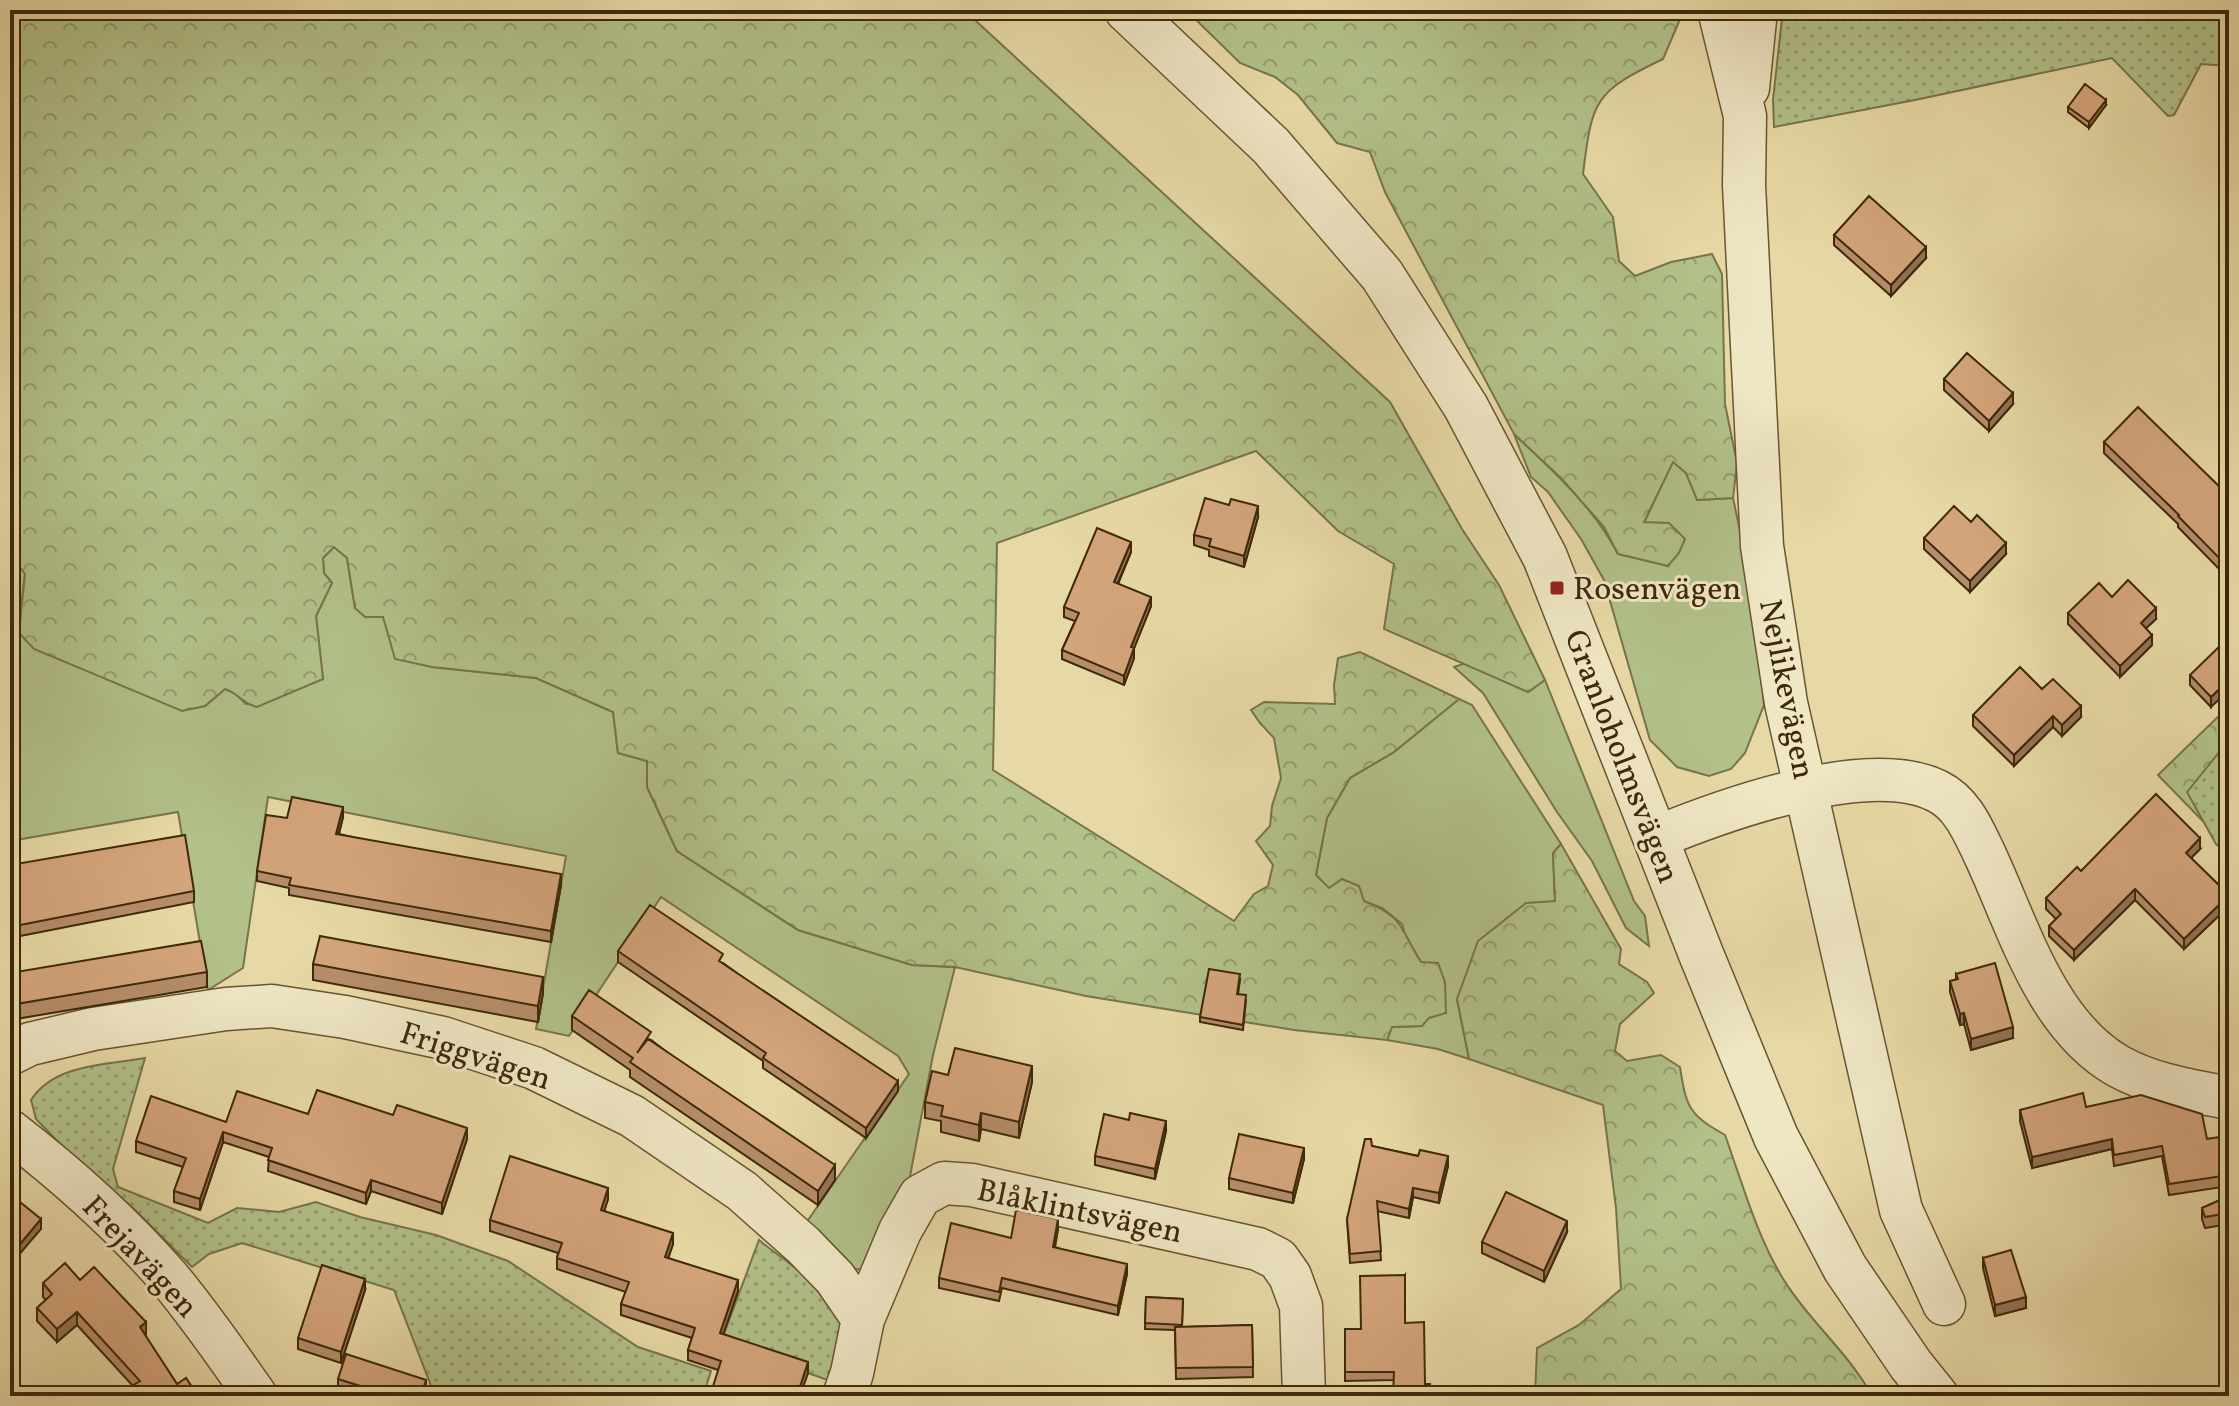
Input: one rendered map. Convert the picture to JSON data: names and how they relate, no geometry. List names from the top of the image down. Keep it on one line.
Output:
{"streets":{"street":["Nejlikevägen","Granloholmsvägen","Friggvägen","Blåklintsvägen","Frejavägen"]},"crossings":[["Friggvägen","Blåklintsvägen"]],"places":{"transit":["Rosenvägen"]}}
